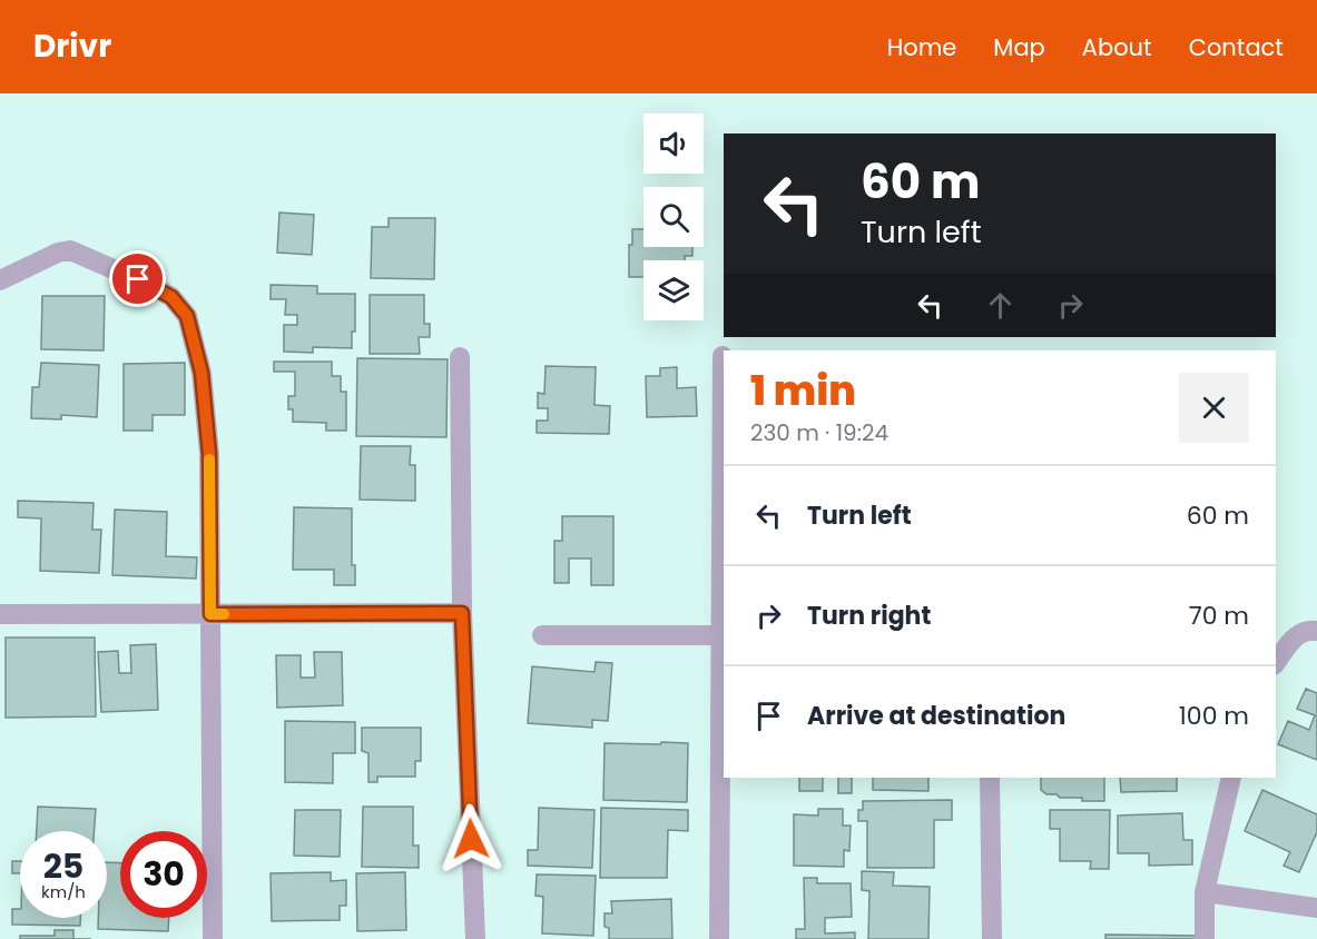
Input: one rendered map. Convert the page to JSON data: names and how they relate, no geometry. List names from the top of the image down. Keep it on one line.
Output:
{"page":{"header":"Drivr","nav":["Home","Map","About","Contact"],"turn":["60 m","Turn left"],"heading":["1 min","230 m · 19:24"],"list":[{"name":"Turn left","value":"60 m"},{"name":"Turn right","value":"70 m"},{"name":"Arrive at destination","value":"100 m"}],"speed":"25 km/h","limit":"30"}}
